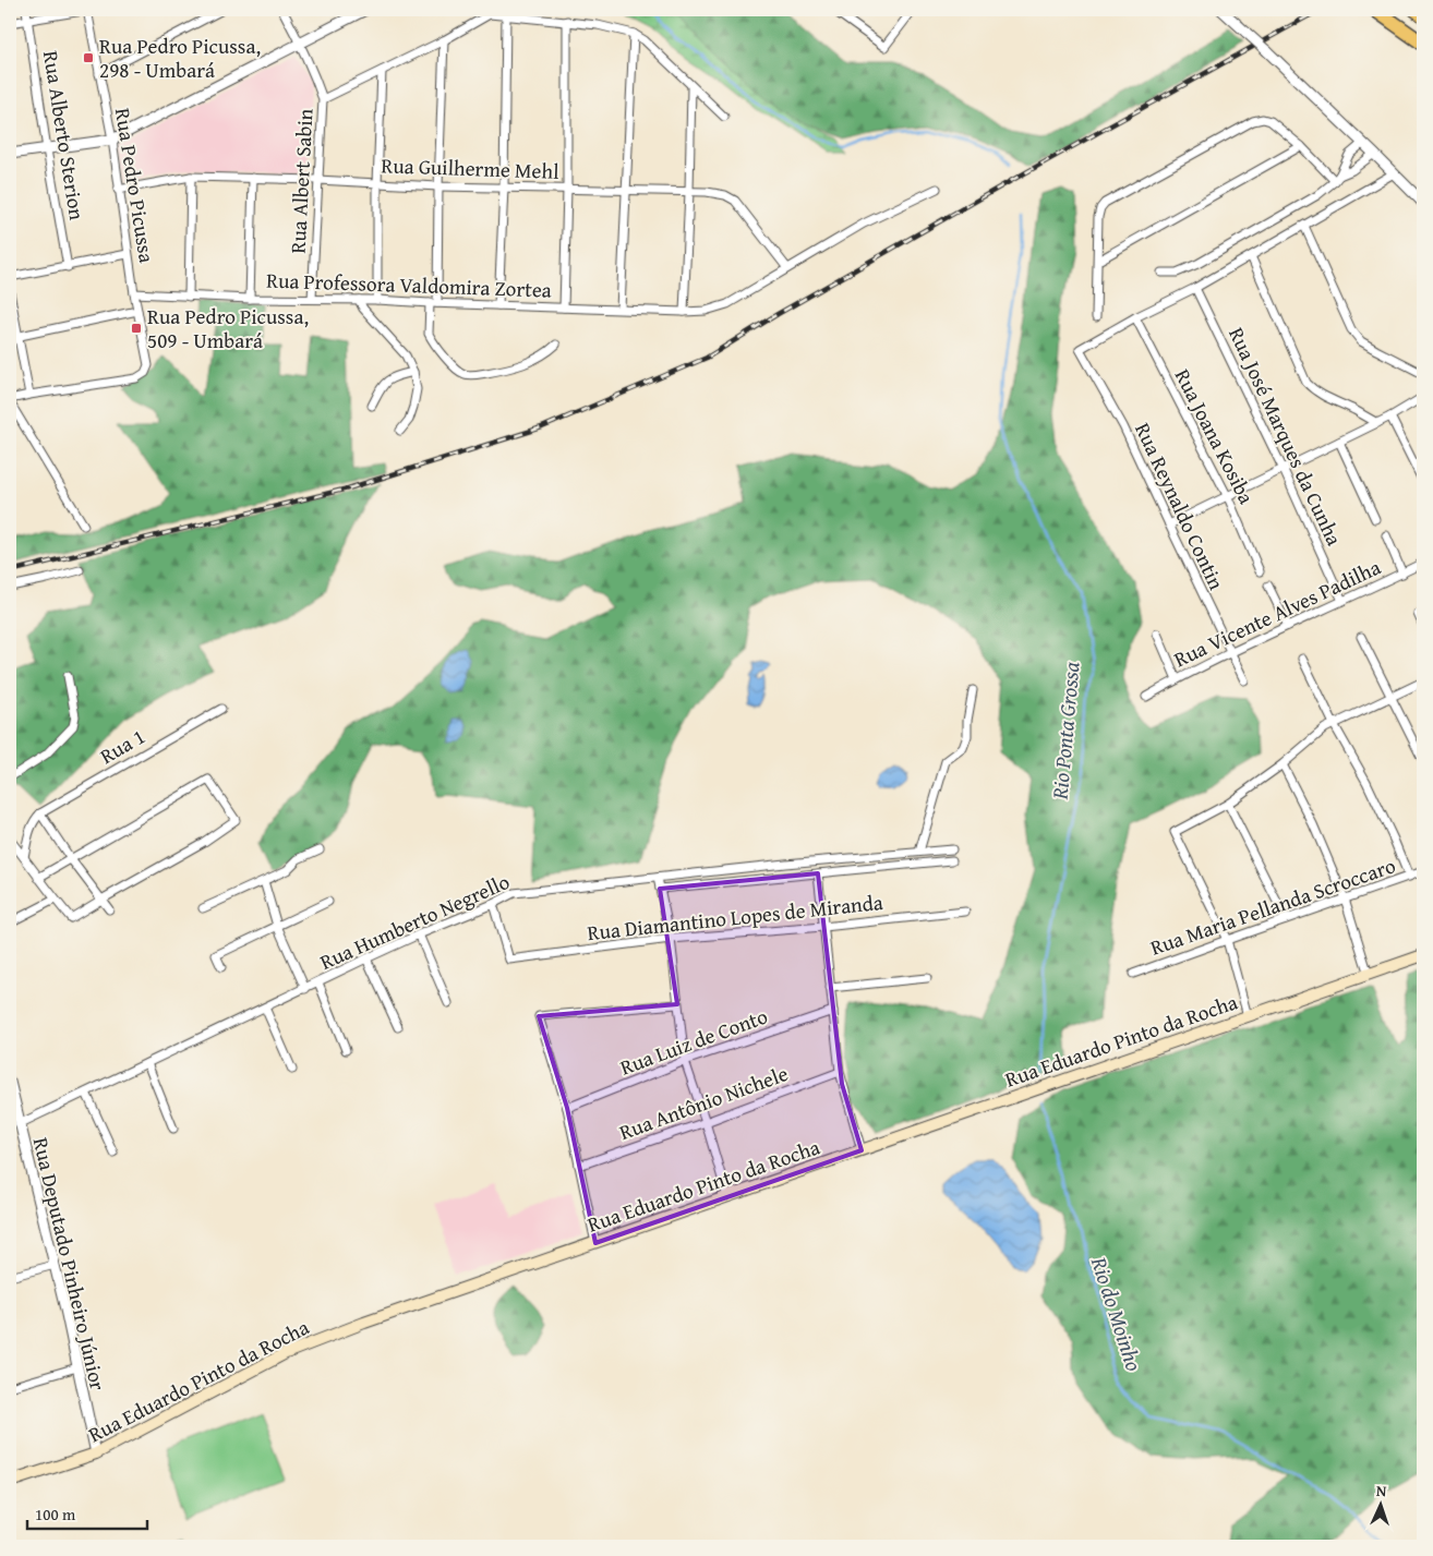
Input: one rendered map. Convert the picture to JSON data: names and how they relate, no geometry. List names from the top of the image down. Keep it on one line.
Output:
{"streets":{"main road":["Rua Eduardo Pinto da Rocha"],"street":["Rua Alberto Sterion","Rua Guilherme Mehl","Rua Albert Sabin","Rua Pedro Picussa","Rua Professora Valdomira Zortea","Rua Joana Kosiba","Rua José Marques da Cunha","Rua Reynaldo Contin","Rua Vicente Alves Padilha","Rua 1","Rua Maria Pellanda Scroccaro","Rua Diamantino Lopes de Miranda","Rua Humberto Negrello","Rua Luiz de Conto","Rua Antônio Nichele","Rua Deputado Pinheiro Júnior"]},"crossings":[["Rua Guilherme Mehl","Rua Albert Sabin"],["Rua Guilherme Mehl","Rua Pedro Picussa"],["Rua Guilherme Mehl","Rua Professora Valdomira Zortea"],["Rua Albert Sabin","Rua Professora Valdomira Zortea"],["Rua Pedro Picussa","Rua Professora Valdomira Zortea"],["Rua Joana Kosiba","Rua Reynaldo Contin"],["Rua José Marques da Cunha","Rua Vicente Alves Padilha"],["Rua Reynaldo Contin","Rua Vicente Alves Padilha"],["Rua Diamantino Lopes de Miranda","Rua Humberto Negrello"],["Rua Humberto Negrello","Rua Deputado Pinheiro Júnior"],["Rua Eduardo Pinto da Rocha","Rua Deputado Pinheiro Júnior"]],"water":["Rio Ponta Grossa","Rio do Moinho"],"places":{"transit":["Rua Pedro Picussa, 298 - Umbará","Rua Pedro Picussa, 509 - Umbará"]},"scale_bar":"100 m","north":"top"}
